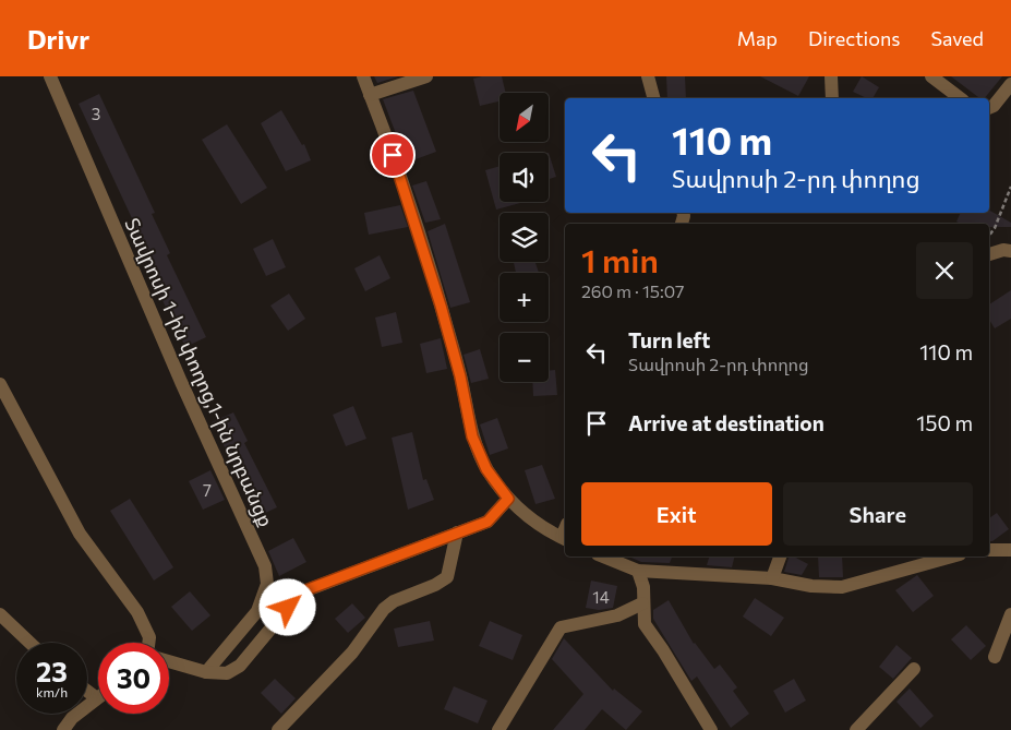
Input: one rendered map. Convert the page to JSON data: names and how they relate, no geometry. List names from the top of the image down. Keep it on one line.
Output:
{"streets":{"street":["Տավրոսի 1-ին փողոց,1-ին նրբանցք"]},"house_numbers":["3","7","14"],"north":"bottom left","page":{"header":"Drivr","nav":["Map","Directions","Saved"],"map_buttons":["+","−"],"turn":["110 m","Տավրոսի 2-րդ փողոց"],"heading":["1 min","260 m · 15:07"],"list":[{"name":"Turn left","note":"Տավրոսի 2-րդ փողոց","value":"110 m"},{"name":"Arrive at destination","value":"150 m"}],"buttons":["Exit","Share"],"speed":"23 km/h","limit":"30"}}
